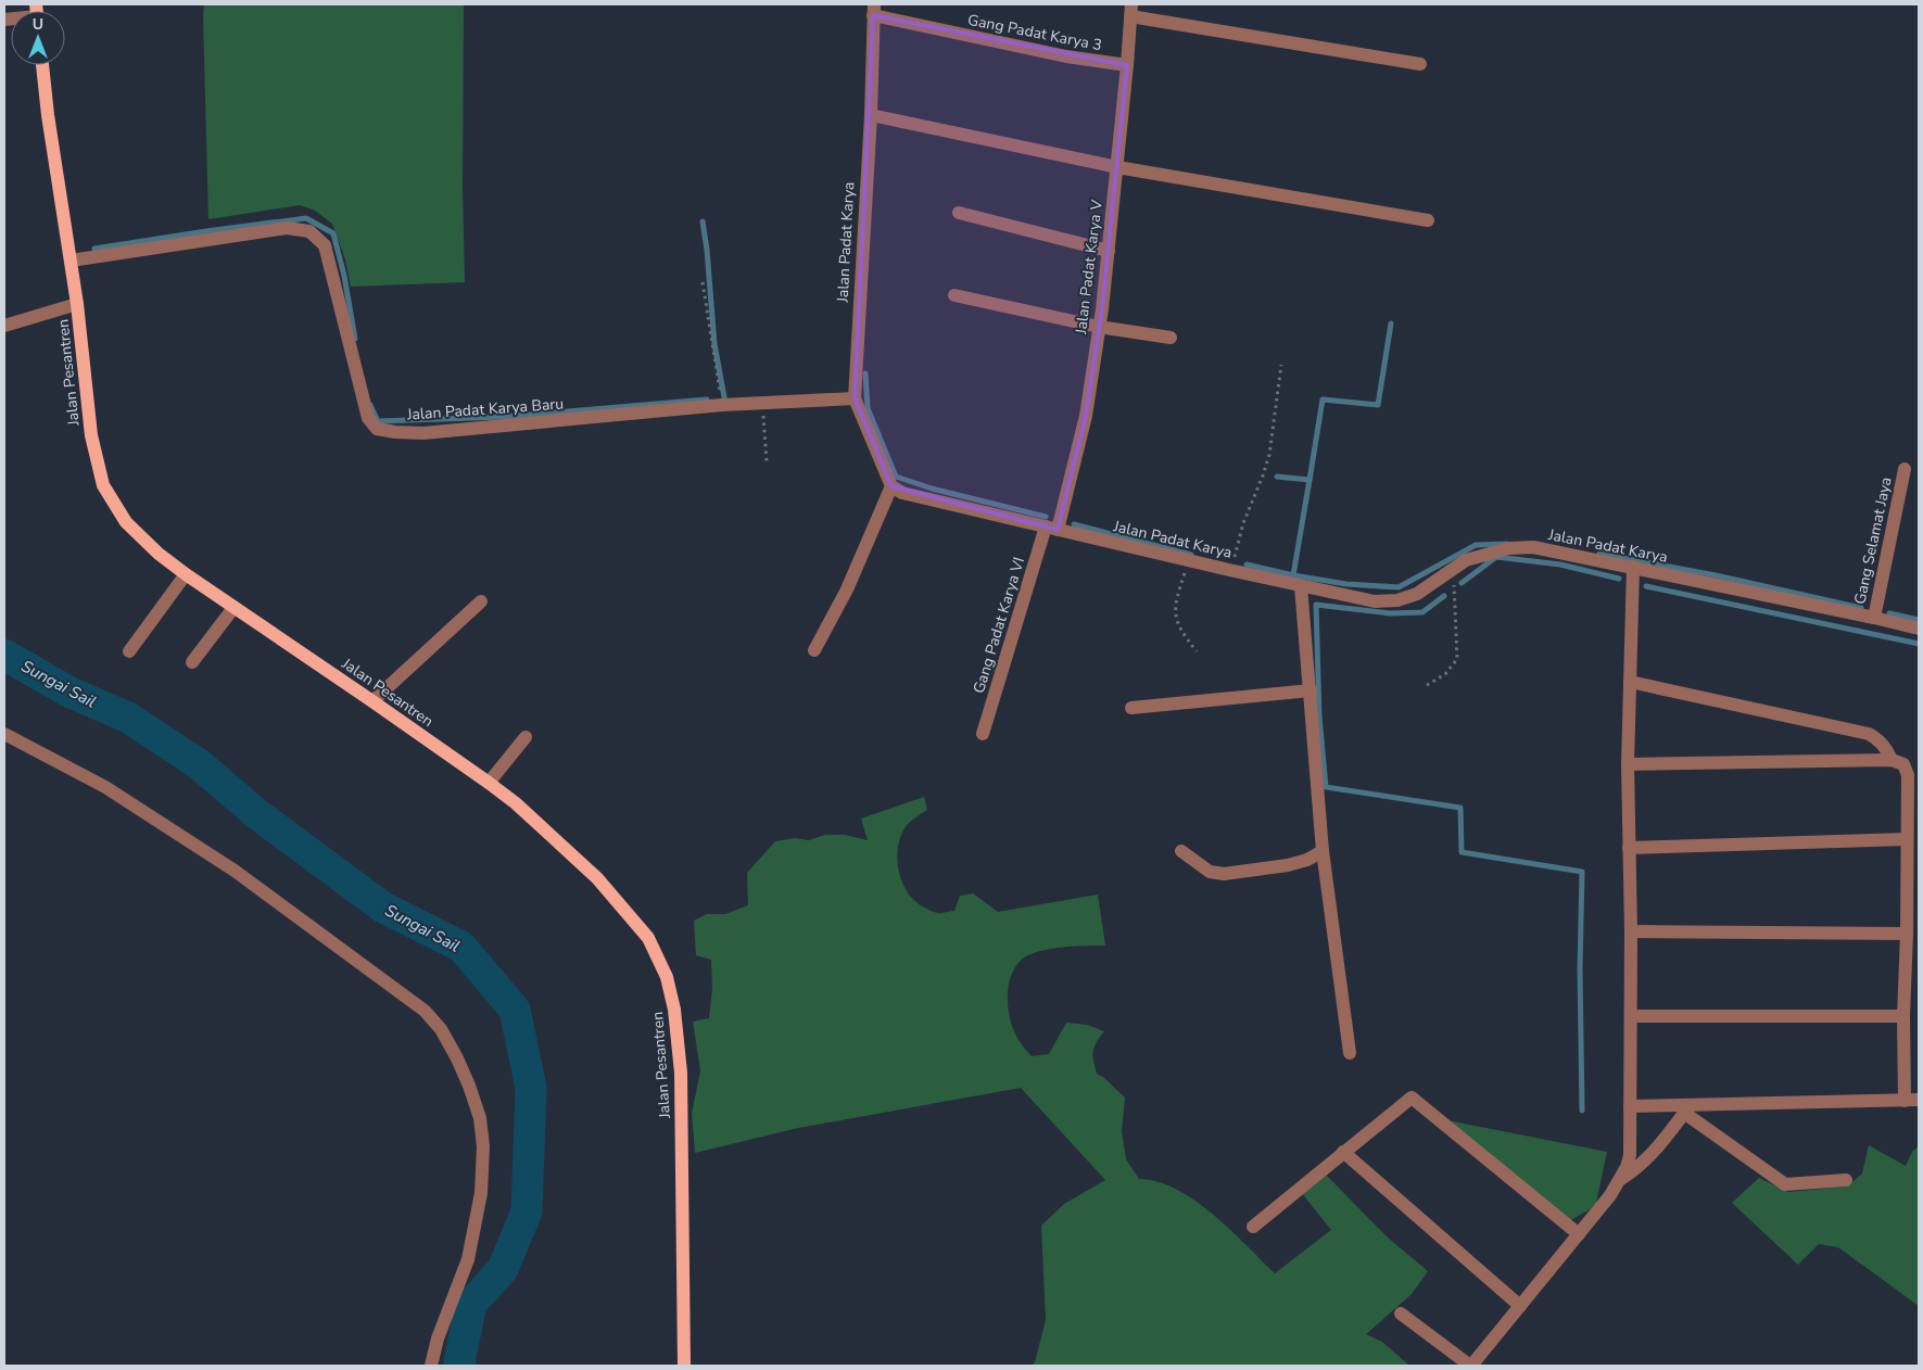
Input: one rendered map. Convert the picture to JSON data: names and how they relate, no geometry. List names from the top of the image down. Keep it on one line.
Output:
{"streets":{"main road":["Jalan Pesantren"],"street":["Gang Padat Karya 3","Jalan Padat Karya","Jalan Padat Karya V","Jalan Padat Karya Baru","Gang Selamat Jaya","Gang Padat Karya VI"]},"crossings":[["Gang Padat Karya 3","Jalan Padat Karya"],["Gang Padat Karya 3","Jalan Padat Karya V"],["Jalan Padat Karya","Jalan Padat Karya V"],["Jalan Padat Karya","Jalan Padat Karya Baru"],["Jalan Padat Karya","Gang Selamat Jaya"],["Jalan Padat Karya","Gang Padat Karya VI"],["Jalan Padat Karya V","Gang Padat Karya VI"],["Jalan Pesantren","Jalan Padat Karya Baru"]],"water":["Sungai Sail"],"north":"top"}
